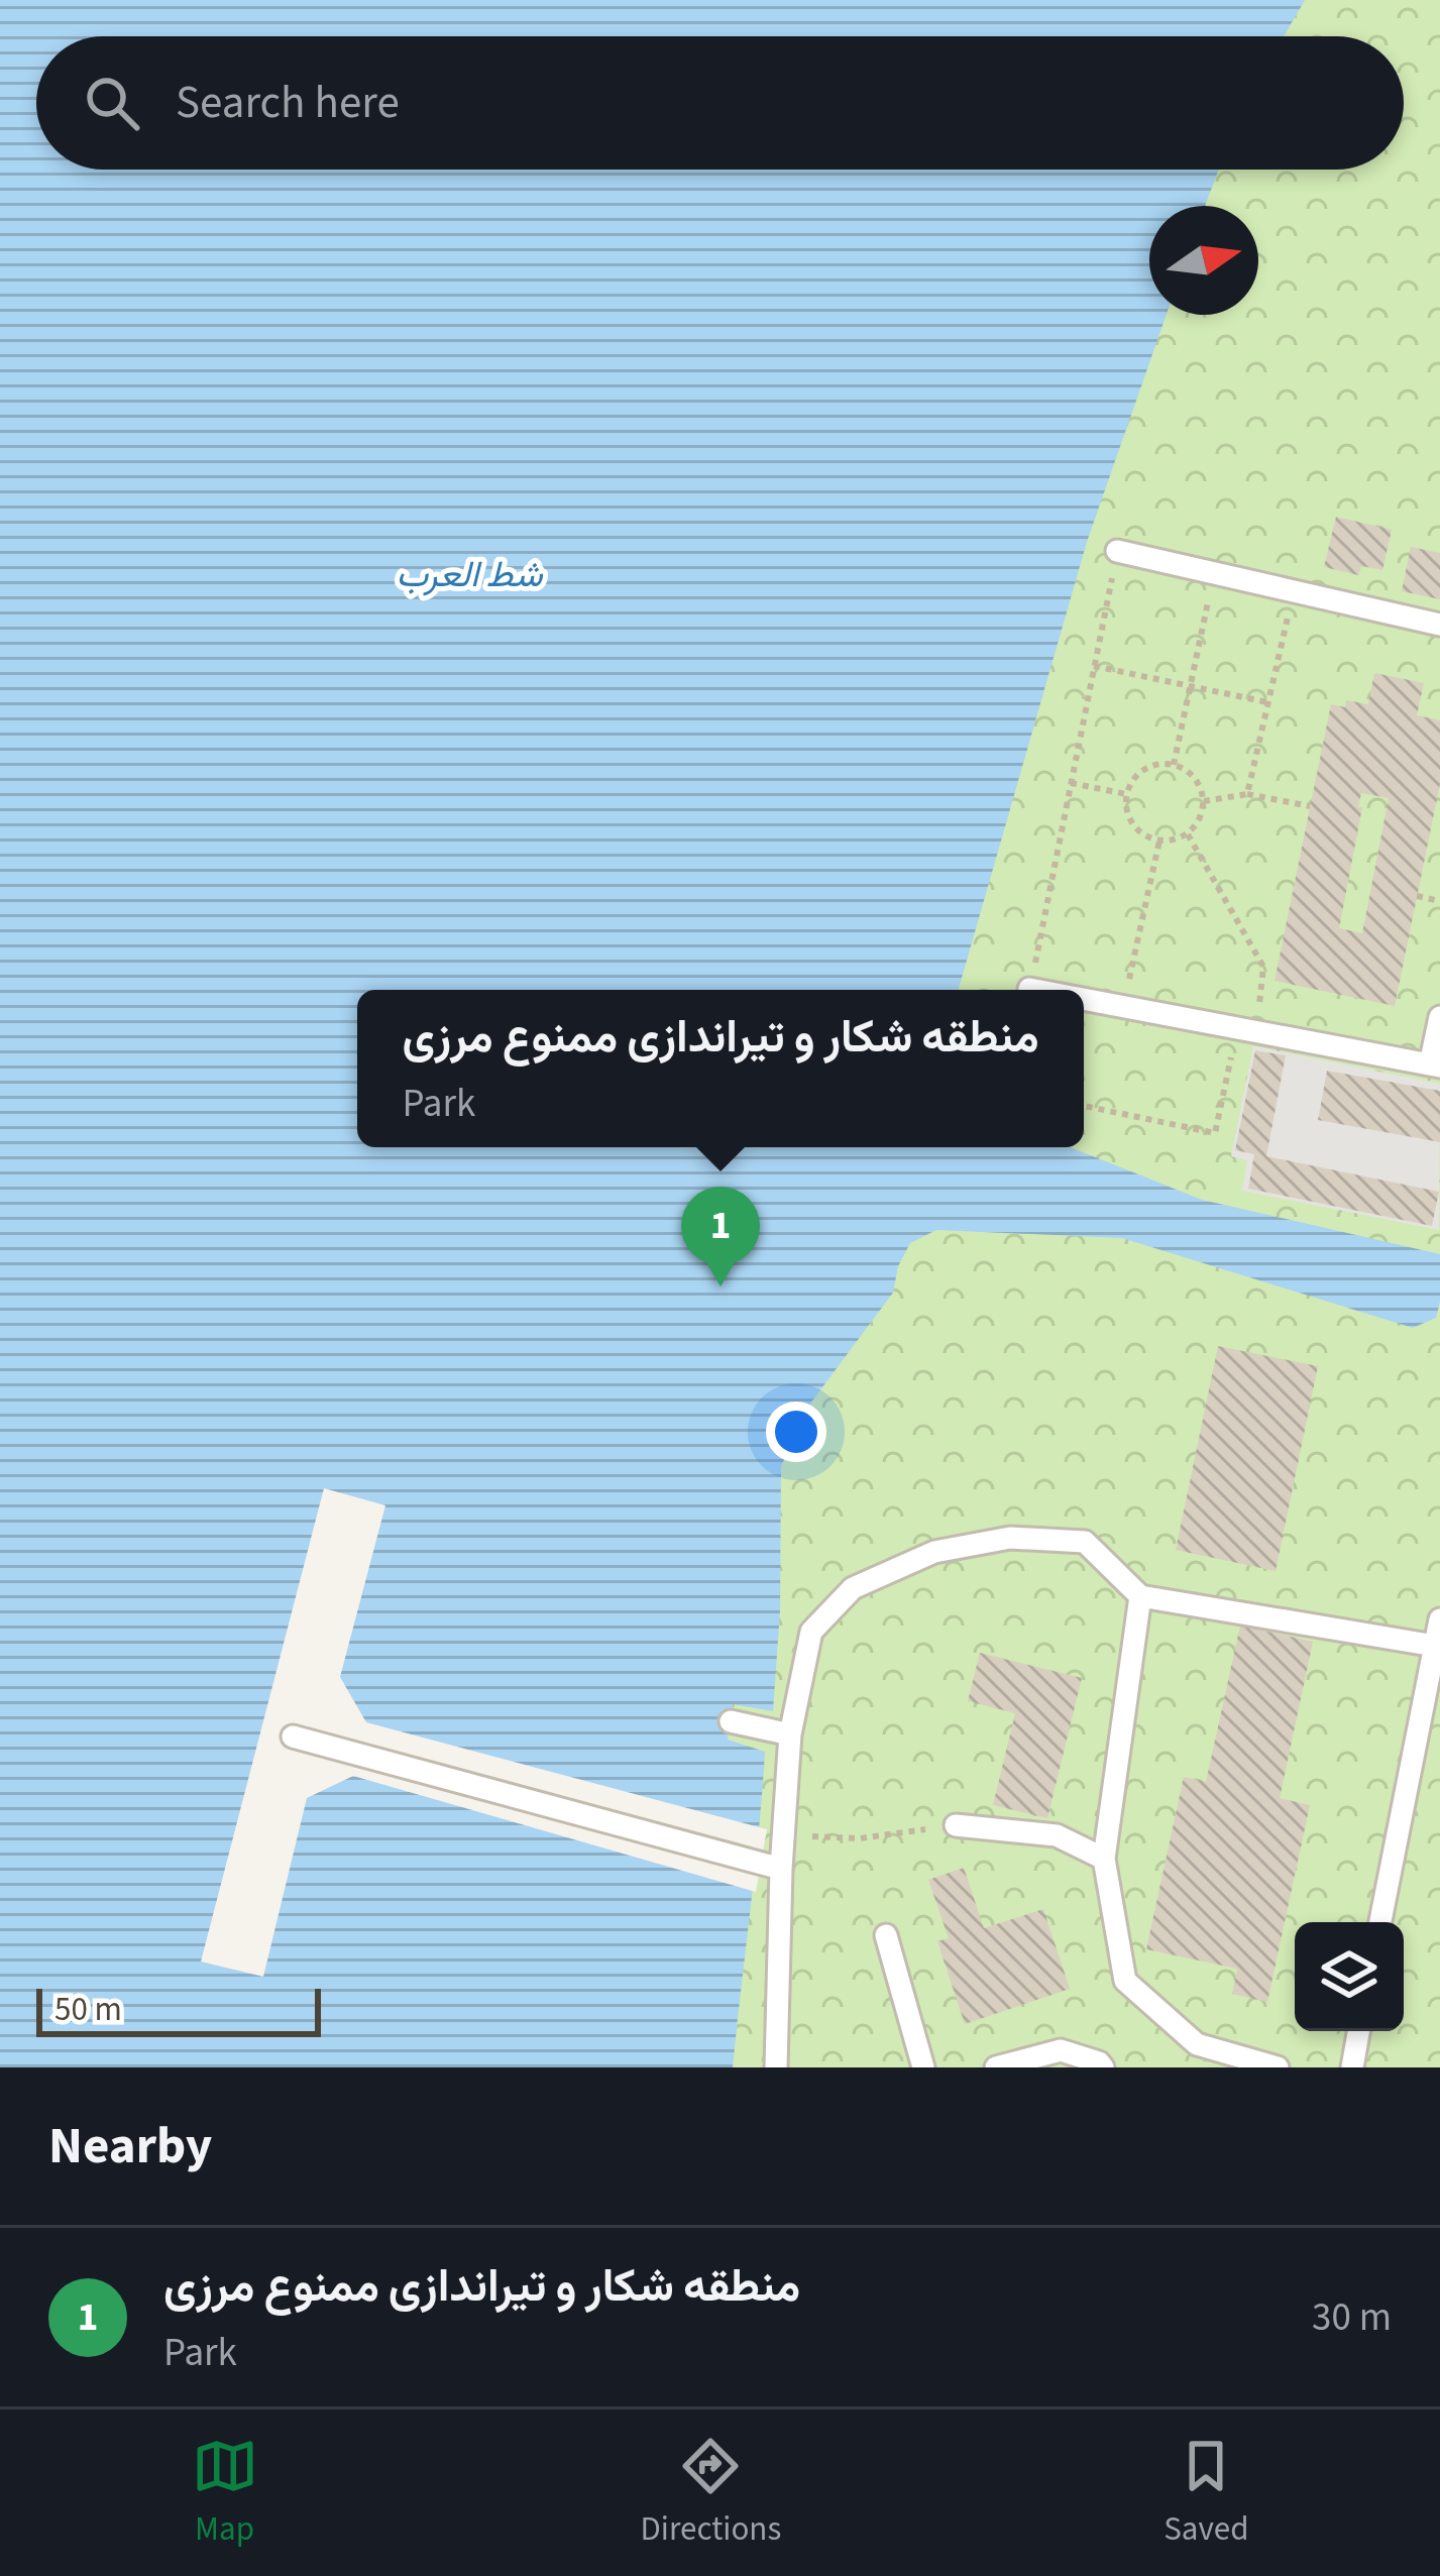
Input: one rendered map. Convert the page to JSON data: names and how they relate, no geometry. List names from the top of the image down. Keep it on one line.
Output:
{"water":["شط العرب"],"scale_bar":"50 m","north":"right","page":{"search":"Search here","popup":["منطقه شکار و تیراندازی ممنوع مرزی","Park"],"pins":"1","scale":"50 m","heading":"Nearby","list":[{"mark":"1","name":"منطقه شکار و تیراندازی ممنوع مرزی","note":"Park","value":"30 m"}],"nav":["Map","Directions","Saved"]}}
